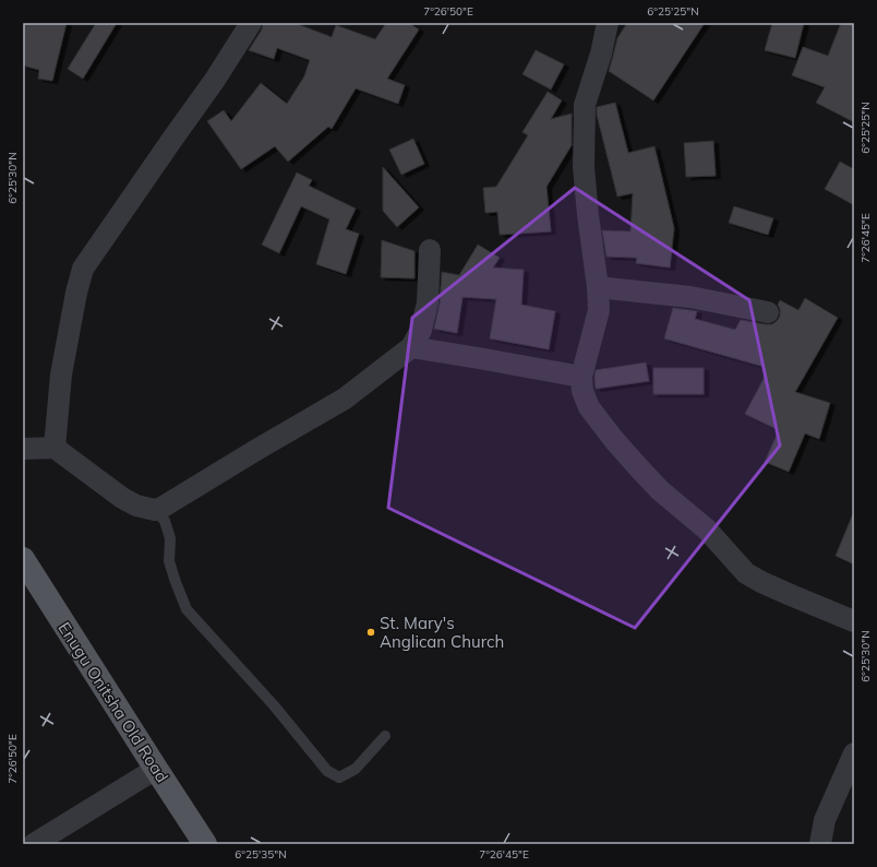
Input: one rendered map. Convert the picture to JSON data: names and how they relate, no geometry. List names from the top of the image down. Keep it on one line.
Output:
{"streets":{"main road":["Enugu Onitsha Old Road"]},"places":["St. Mary's Anglican Church"],"coordinates":["7°26'50\"E","6°25'25\"N","6°25'30\"N","7°26'45\"E","6°25'35\"N"]}
